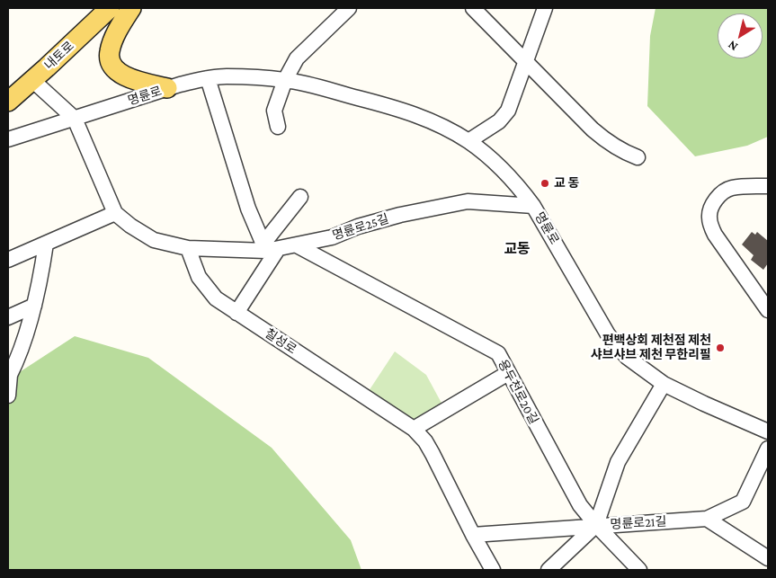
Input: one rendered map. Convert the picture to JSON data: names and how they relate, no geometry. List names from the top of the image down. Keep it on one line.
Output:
{"streets":{"main road":["내토로"],"street":["명륜로","명륜로25길","칠성로","용두천로20길","명륜로21길"]},"crossings":[["명륜로","명륜로25길"],["명륜로25길","칠성로"],["명륜로25길","용두천로20길"],["칠성로","명륜로21길"],["용두천로20길","명륜로21길"]],"districts":["교동"],"places":["교 동","편백상회 제천점 제천 샤브샤브 제천 무한리필"],"north":"bottom left"}
